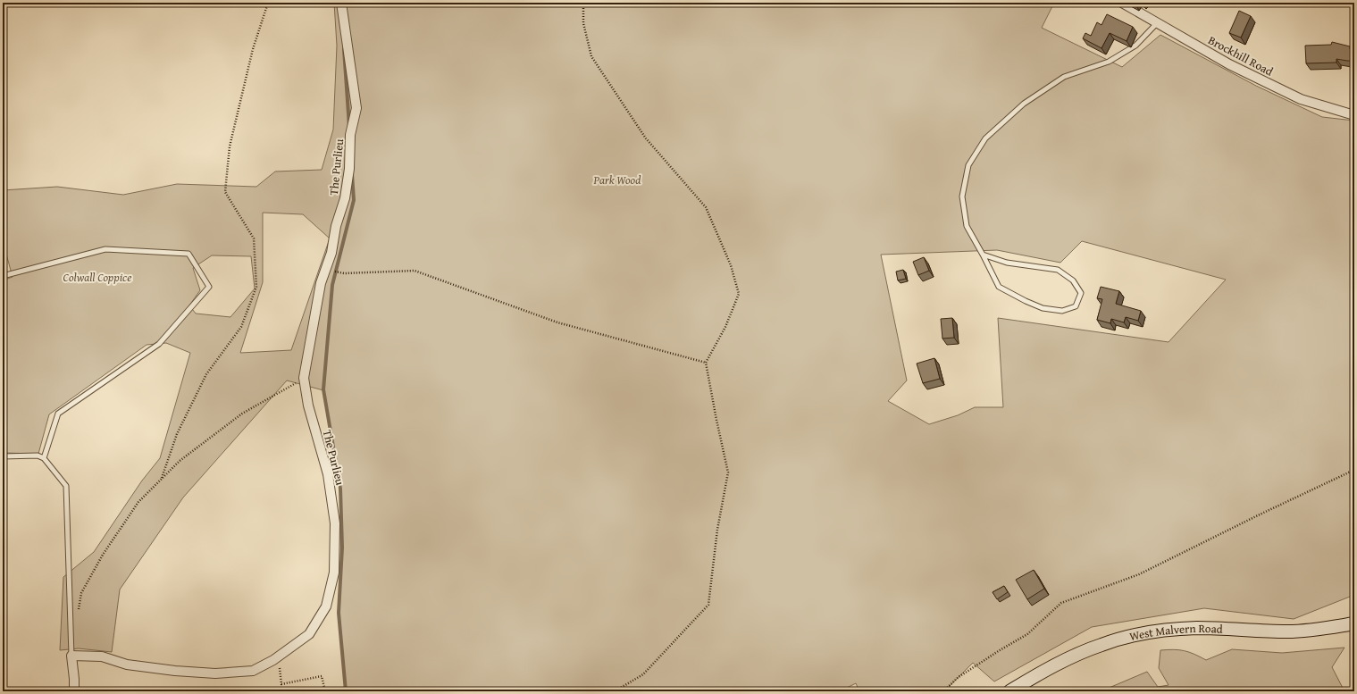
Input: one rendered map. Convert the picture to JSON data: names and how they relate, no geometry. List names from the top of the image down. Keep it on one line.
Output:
{"streets":{"main road":["West Malvern Road"],"street":["Brockhill Road","The Purlieu"]},"parks":["Park Wood","Colwall Coppice"]}
